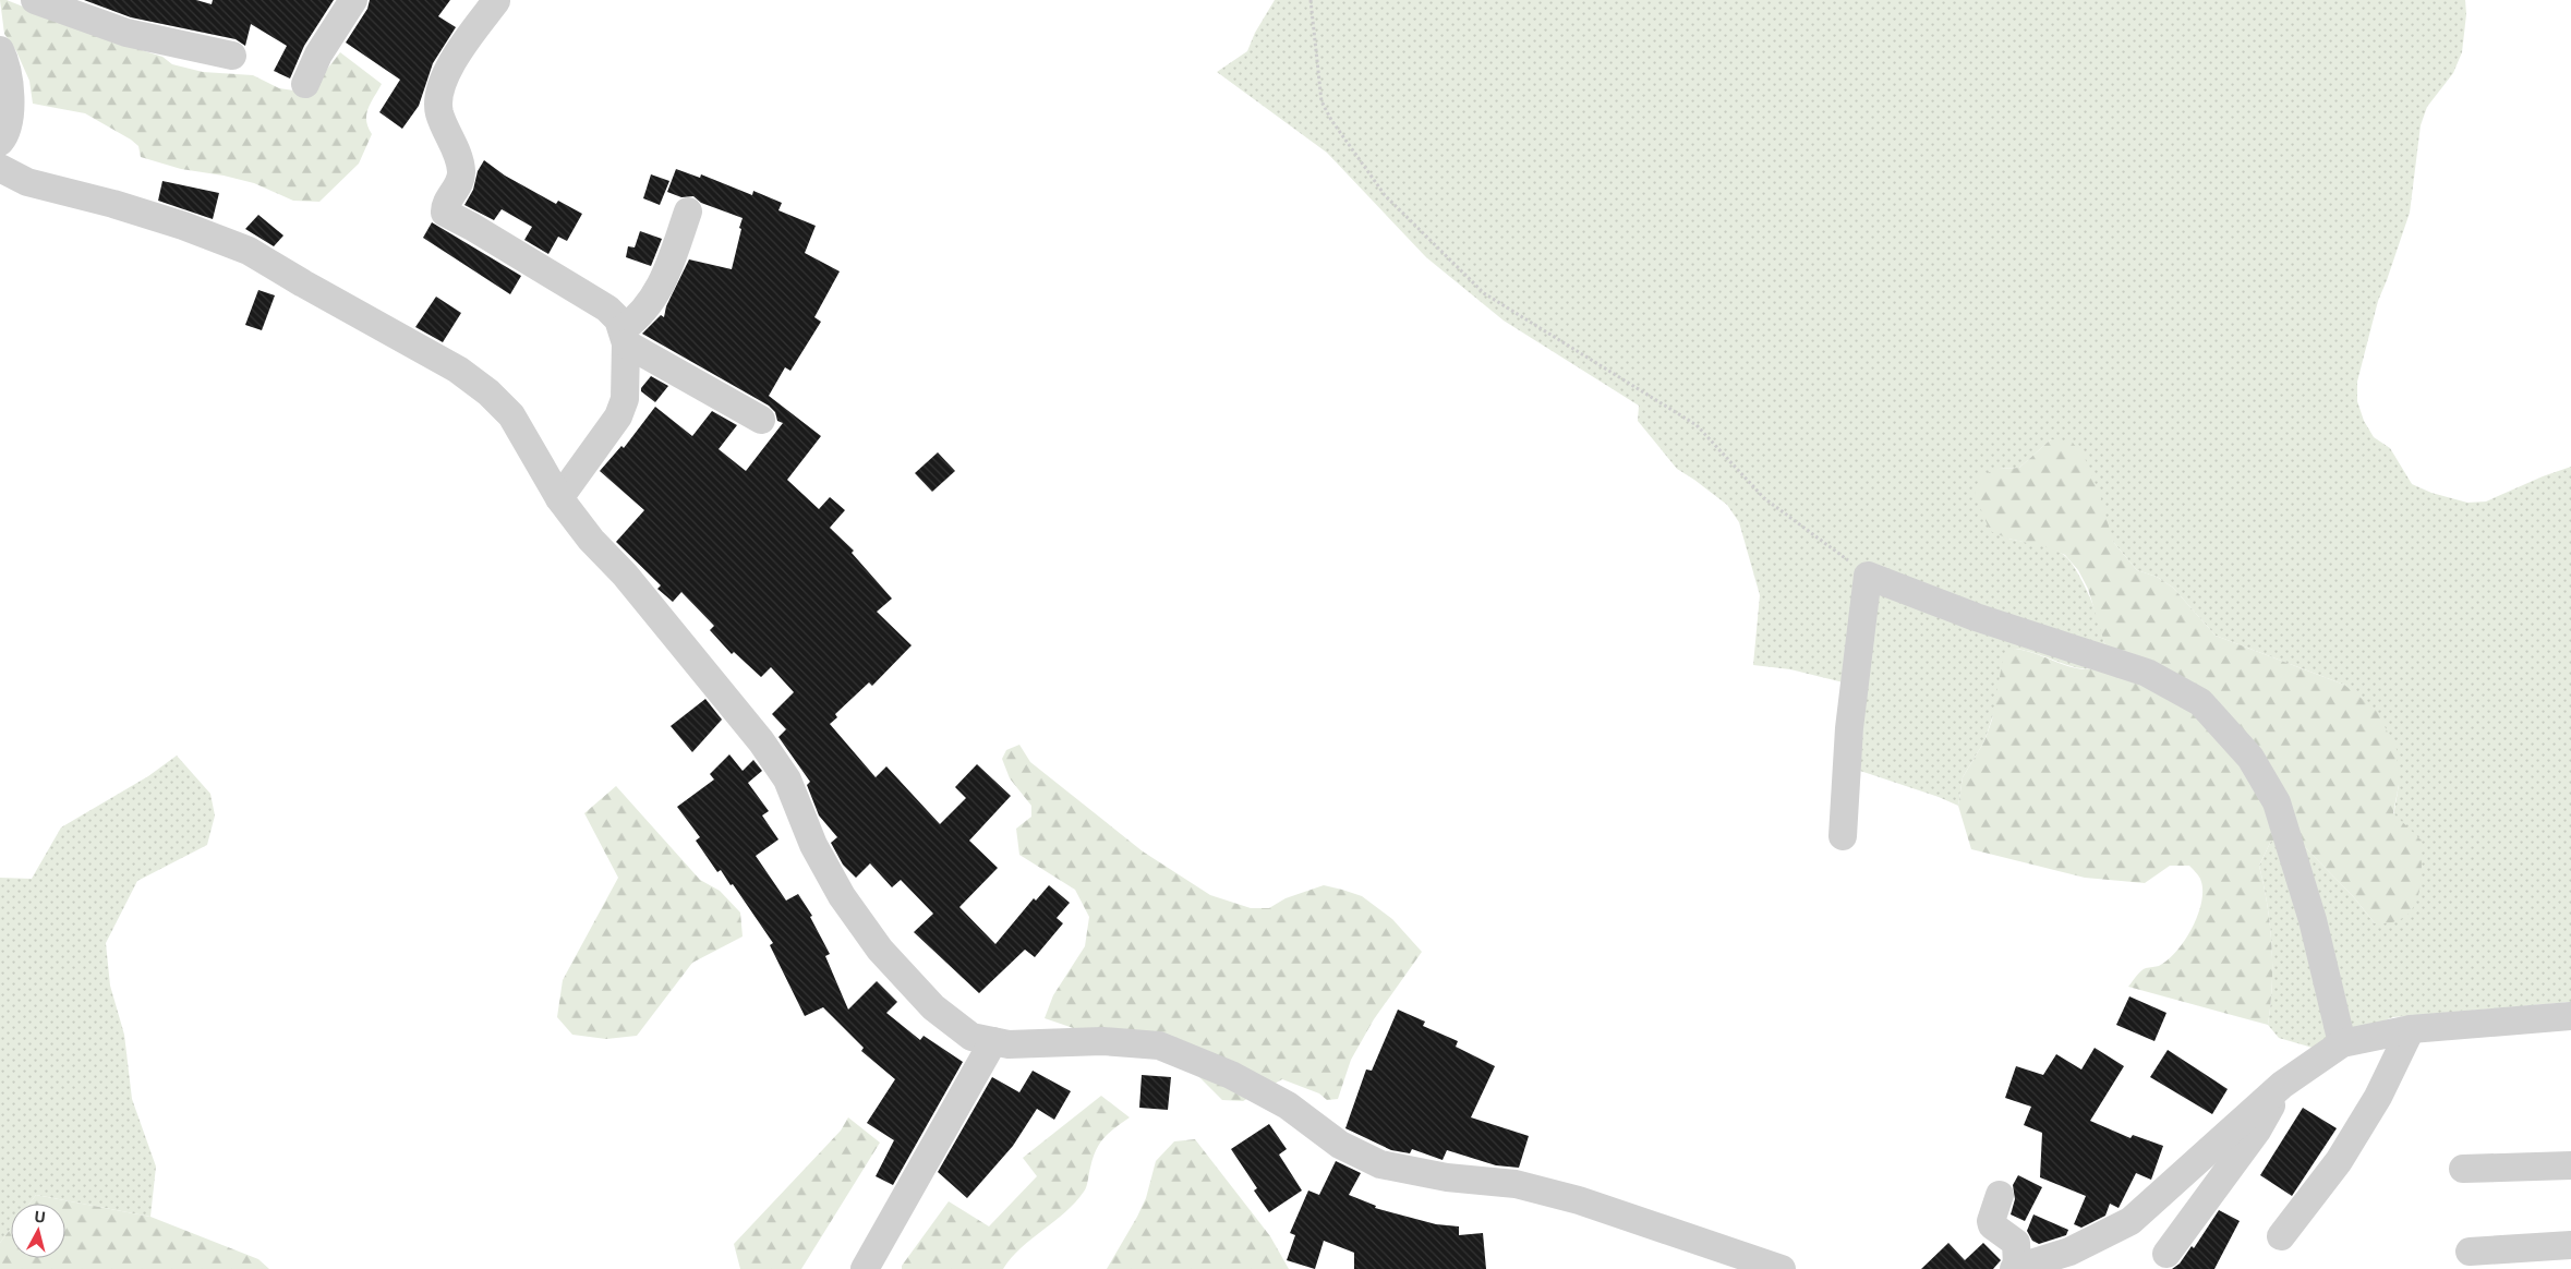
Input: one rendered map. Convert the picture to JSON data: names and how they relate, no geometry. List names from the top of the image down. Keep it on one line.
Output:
{"north":"top"}
